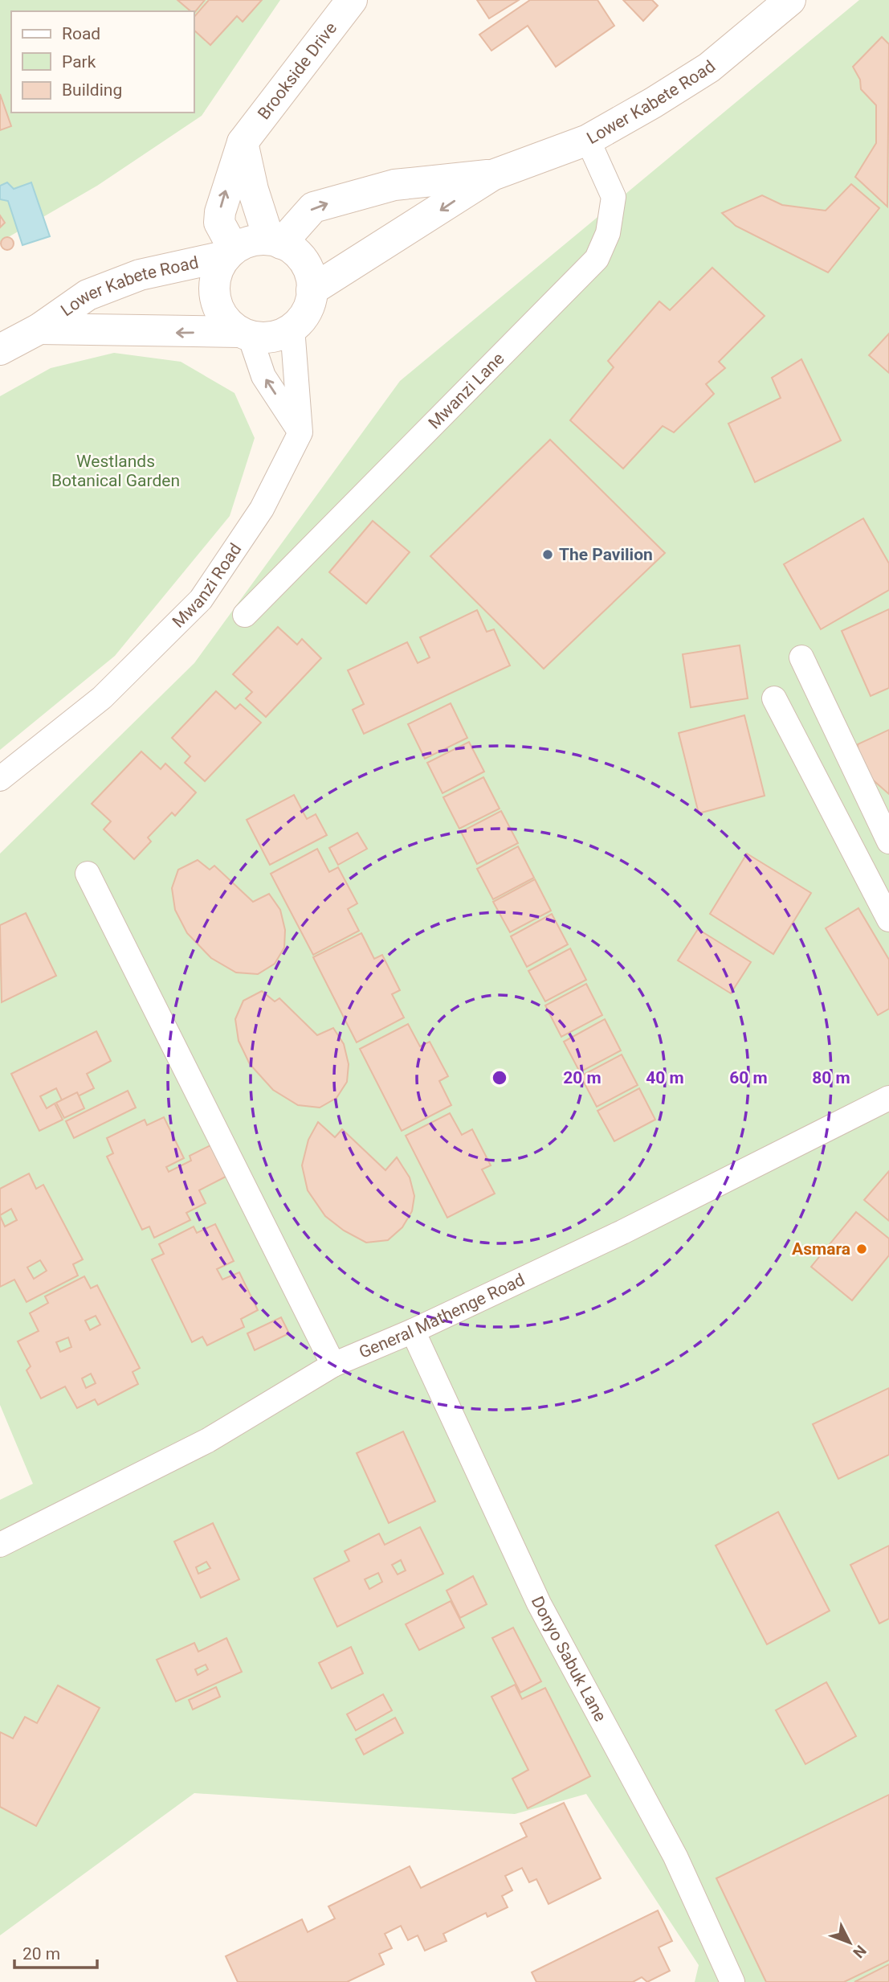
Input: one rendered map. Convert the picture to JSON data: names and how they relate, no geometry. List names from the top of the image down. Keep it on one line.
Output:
{"streets":{"main road":["Brookside Drive","Lower Kabete Road"],"street":["Mwanzi Lane","Mwanzi Road","General Mathenge Road","Donyo Sabuk Lane"]},"crossings":[["Brookside Drive","Lower Kabete Road"],["Lower Kabete Road","Mwanzi Lane"],["General Mathenge Road","Donyo Sabuk Lane"]],"parks":["Westlands Botanical Garden"],"places":["The Pavilion","Asmara"],"legend":["Road","Park","Building"],"scale_bar":"20 m","north":"bottom right","rings":["20 m","40 m","60 m","80 m"]}
